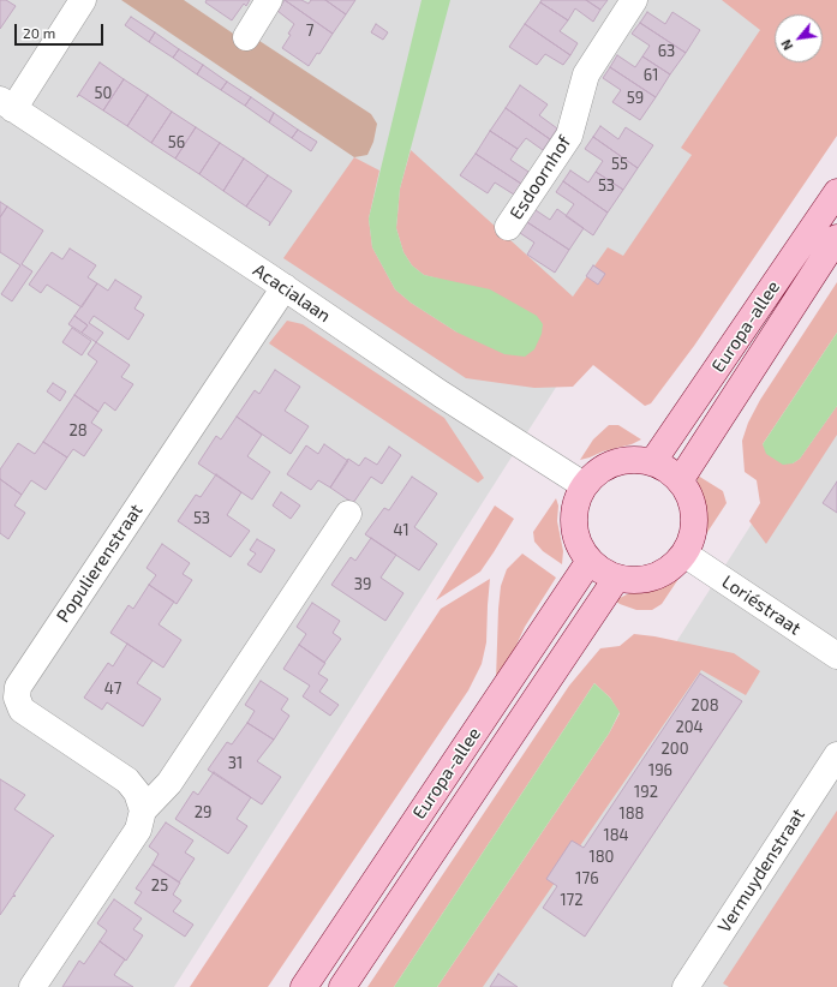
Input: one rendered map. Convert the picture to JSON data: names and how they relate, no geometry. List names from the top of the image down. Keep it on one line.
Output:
{"streets":{"main road":["Europa-allee"],"street":["Esdoornhof","Acacialaan","Populierenstraat","Loriéstraat","Vermuydenstraat"]},"crossings":[["Acacialaan","Europa-allee"],["Acacialaan","Populierenstraat"],["Acacialaan","Loriéstraat"],["Europa-allee","Loriéstraat"]],"house_numbers":["7","63","61","50","59","56","55","53","28","53","41","39","47","208","204","200","31","196","192","29","188","184","180","176","25","172"],"scale_bar":"20 m","north":"bottom left"}
